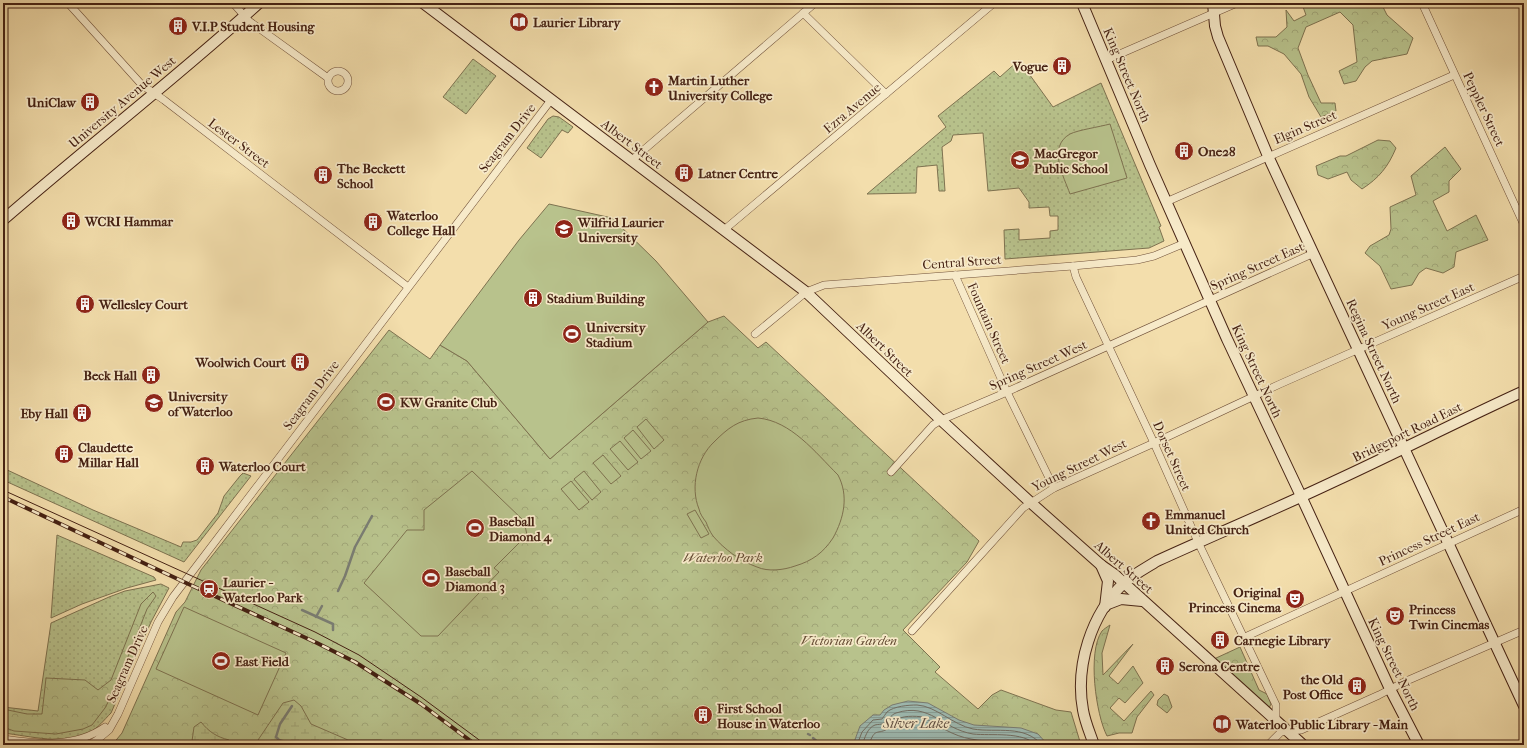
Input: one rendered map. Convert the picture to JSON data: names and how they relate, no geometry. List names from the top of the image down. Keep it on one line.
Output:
{"streets":{"street":["King Street North","University Avenue West","Ezra Avenue","Peppler Street","Elgin Street","Seagram Drive","Lester Street","Albert Street","Central Street","Spring Street East","Young Street East","Fountain Street","Regina Street North","Spring Street West","Bridgeport Road East","Dorset Street","Young Street West","Princess Street East"]},"crossings":[["King Street North","Elgin Street"],["King Street North","Central Street"],["King Street North","Spring Street East"],["King Street North","Young Street East"],["King Street North","Spring Street West"],["King Street North","Bridgeport Road East"],["King Street North","Young Street West"],["King Street North","Princess Street East"],["University Avenue West","Lester Street"],["Ezra Avenue","Albert Street"],["Peppler Street","Elgin Street"],["Elgin Street","Regina Street North"],["Seagram Drive","Lester Street"],["Seagram Drive","Albert Street"],["Albert Street","Central Street"],["Albert Street","Spring Street West"],["Albert Street","Bridgeport Road East"],["Albert Street","Dorset Street"],["Albert Street","Young Street West"],["Central Street","Fountain Street"],["Central Street","Dorset Street"],["Spring Street East","Regina Street North"],["Spring Street East","Spring Street West"],["Young Street East","Regina Street North"],["Young Street East","Young Street West"],["Fountain Street","Spring Street West"],["Fountain Street","Young Street West"],["Regina Street North","Bridgeport Road East"],["Regina Street North","Princess Street East"],["Spring Street West","Dorset Street"],["Bridgeport Road East","Dorset Street"],["Dorset Street","Young Street West"],["Dorset Street","Princess Street East"]],"water":["Silver Lake"],"parks":["Waterloo Park","Victorian Garden"],"places":{"library":["Laurier Library","Waterloo Public Library - Main"],"building":["V.I.P Student Housing","Vogue","UniClaw","One28","Latner Centre","The Beckett School","WCRI Hammar","Waterloo College Hall","Stadium Building","Wellesley Court","Woolwich Court","Beck Hall","Eby Hall","Claudette Millar Hall","Waterloo Court","Carnegie Library","Serona Centre","the Old Post Office","First School House in Waterloo"],"church":["Martin Luther University College","Emmanuel United Church"],"school or university":["MacGregor Public School","Wilfrid Laurier University","University of Waterloo"],"sports":["University Stadium","KW Granite Club","Baseball Diamond 4","Baseball Diamond 3","East Field"],"station":["Laurier - Waterloo Park"],"theatre":["Original Princess Cinema","Princess Twin Cinemas"]}}
